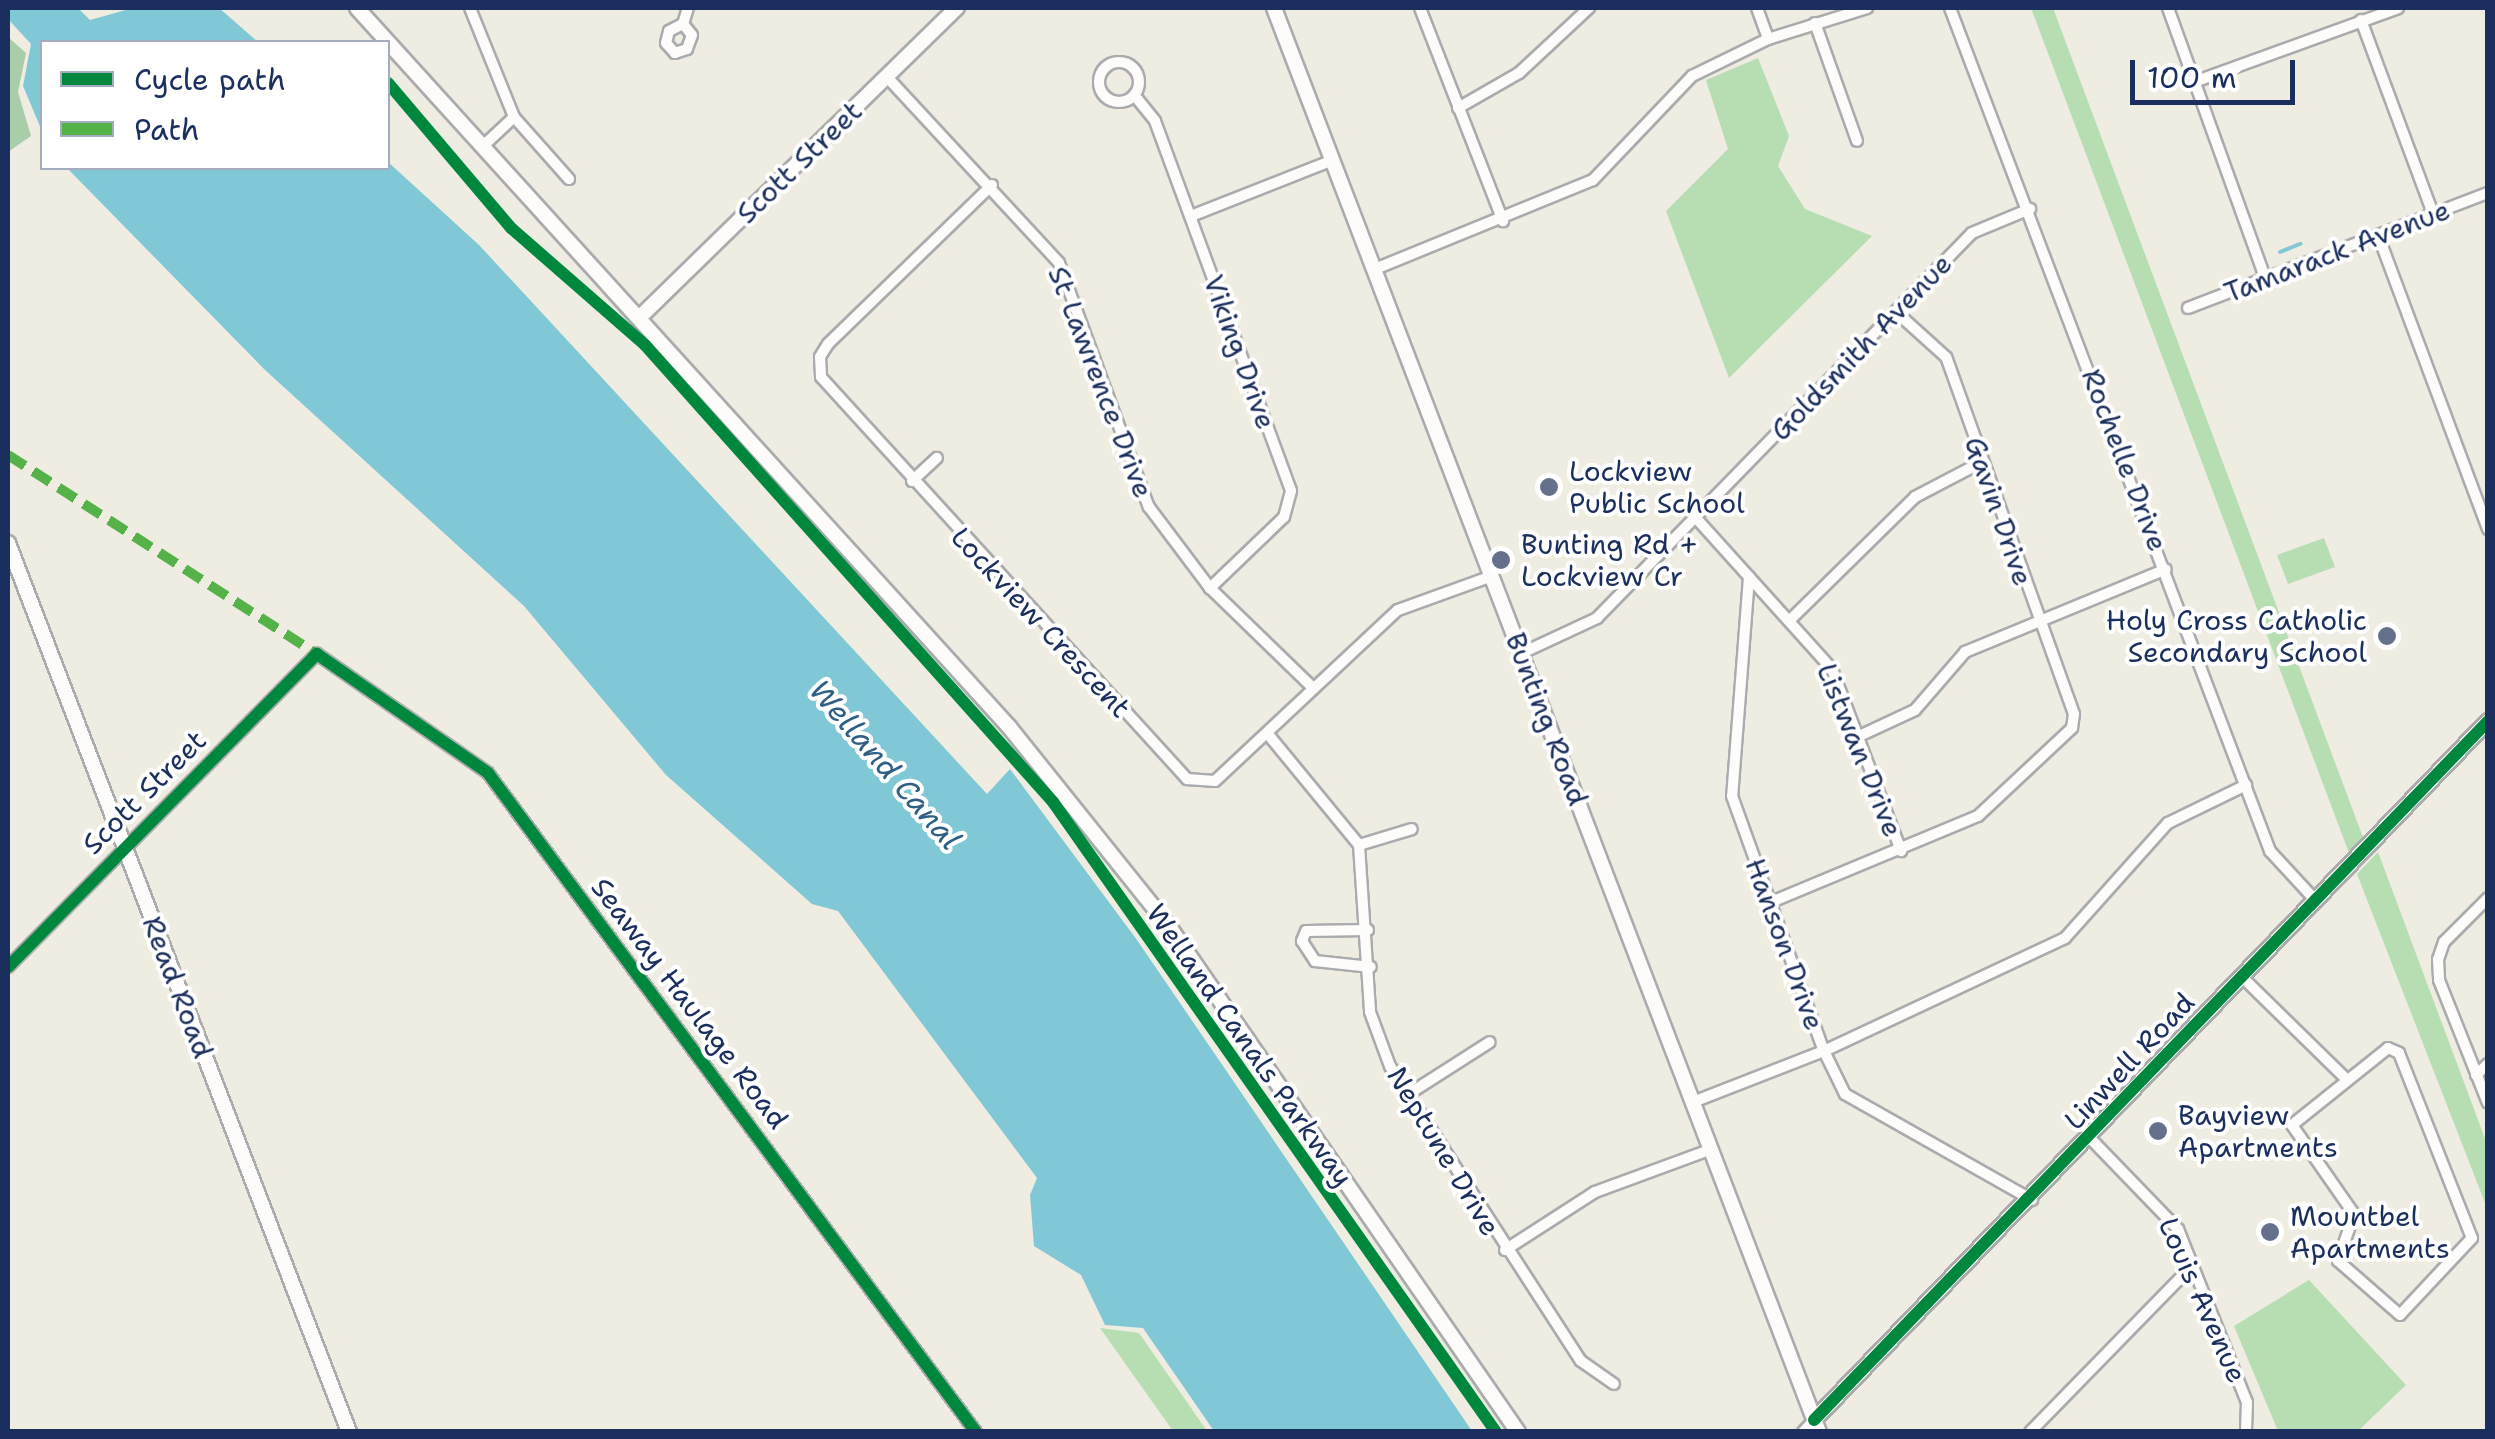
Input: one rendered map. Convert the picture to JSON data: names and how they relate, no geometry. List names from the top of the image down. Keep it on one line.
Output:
{"streets":{"main road":["Scott Street","Bunting Road","Read Road","Welland Canals Parkway","Linwell Road"],"street":["Tamarack Avenue","Goldsmith Avenue","Viking Drive","St Lawrence Drive","Rochelle Drive","Gavin Drive","Lockview Crescent","Listwan Drive","Hanson Drive","Seaway Haulage Road","Neptune Drive","Louis Avenue"]},"crossings":[["Scott Street","St Lawrence Drive"],["Scott Street","Read Road"],["Scott Street","Seaway Haulage Road"],["Scott Street","Welland Canals Parkway"],["Goldsmith Avenue","Rochelle Drive"],["Goldsmith Avenue","Gavin Drive"],["Goldsmith Avenue","Bunting Road"],["Goldsmith Avenue","Listwan Drive"],["Viking Drive","St Lawrence Drive"],["St Lawrence Drive","Lockview Crescent"],["Rochelle Drive","Linwell Road"],["Gavin Drive","Listwan Drive"],["Lockview Crescent","Bunting Road"],["Bunting Road","Linwell Road"],["Listwan Drive","Hanson Drive"],["Hanson Drive","Linwell Road"],["Linwell Road","Louis Avenue"]],"water":["Welland Canal"],"places":["Lockview Public School","Bunting Rd + Lockview Cr","Holy Cross Catholic Secondary School","Bayview Apartments","Mountbel Apartments"],"legend":["Cycle path","Path"],"scale_bar":"100 m"}
